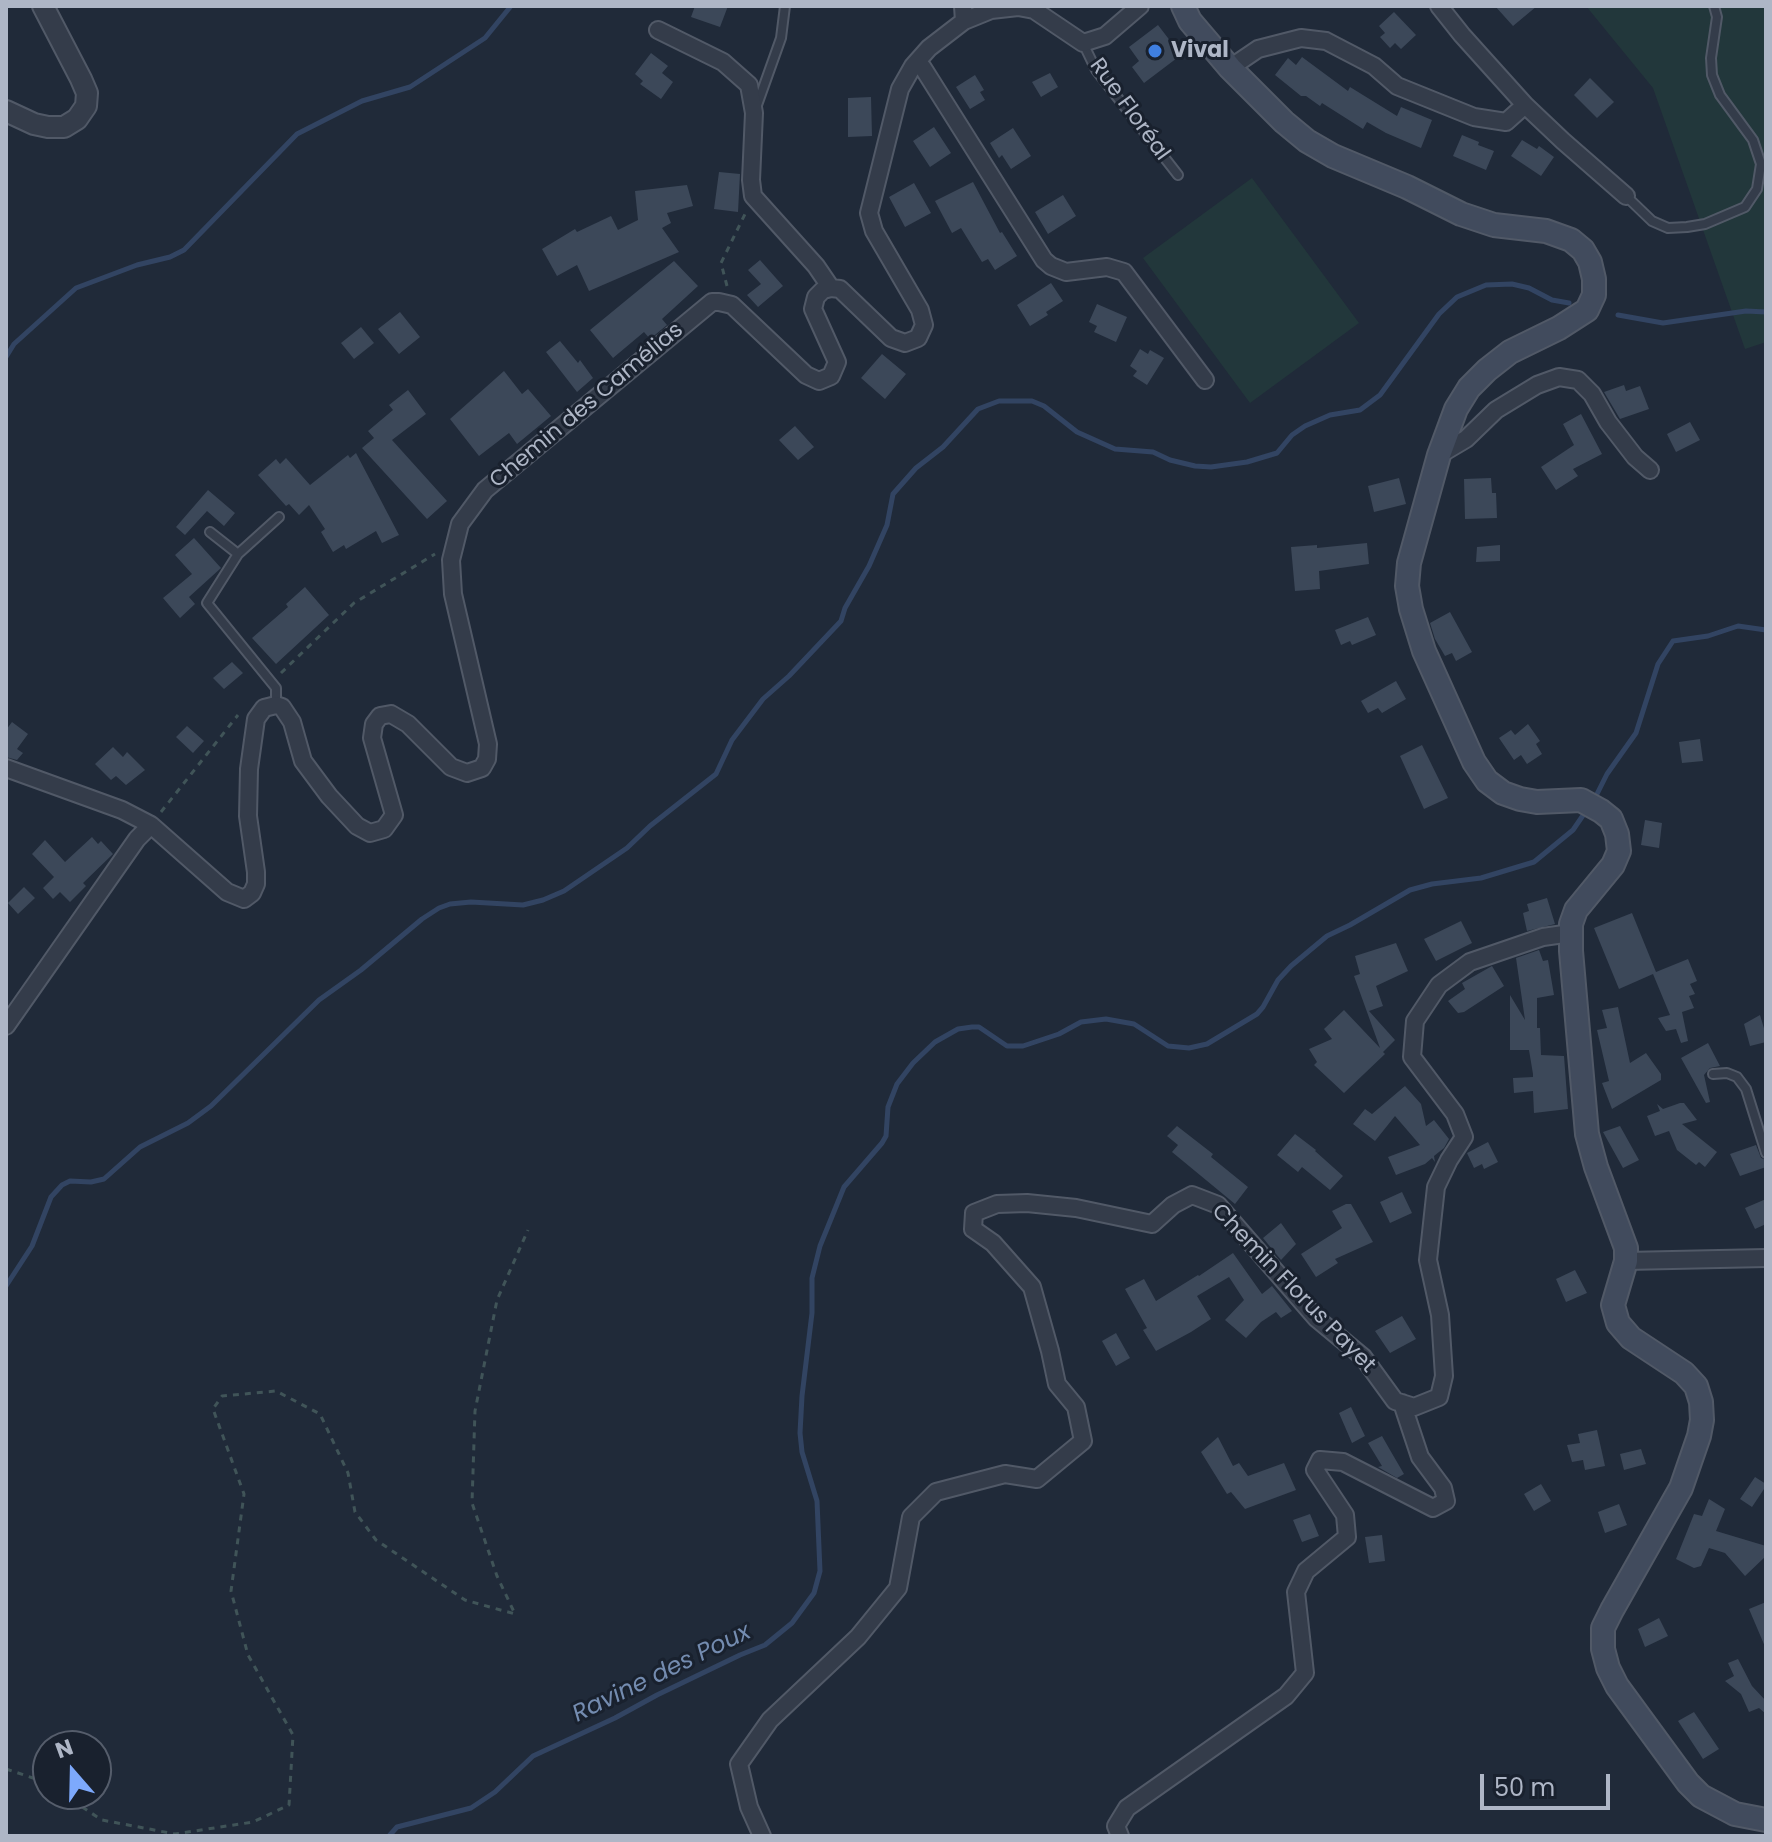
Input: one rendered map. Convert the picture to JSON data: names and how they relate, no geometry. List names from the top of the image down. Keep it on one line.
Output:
{"streets":{"street":["Rue Floréal","Chemin des Camélias","Chemin Florus Payet"]},"water":["Ravine des Poux"],"places":["Vival"],"scale_bar":"50 m","north":"top"}
